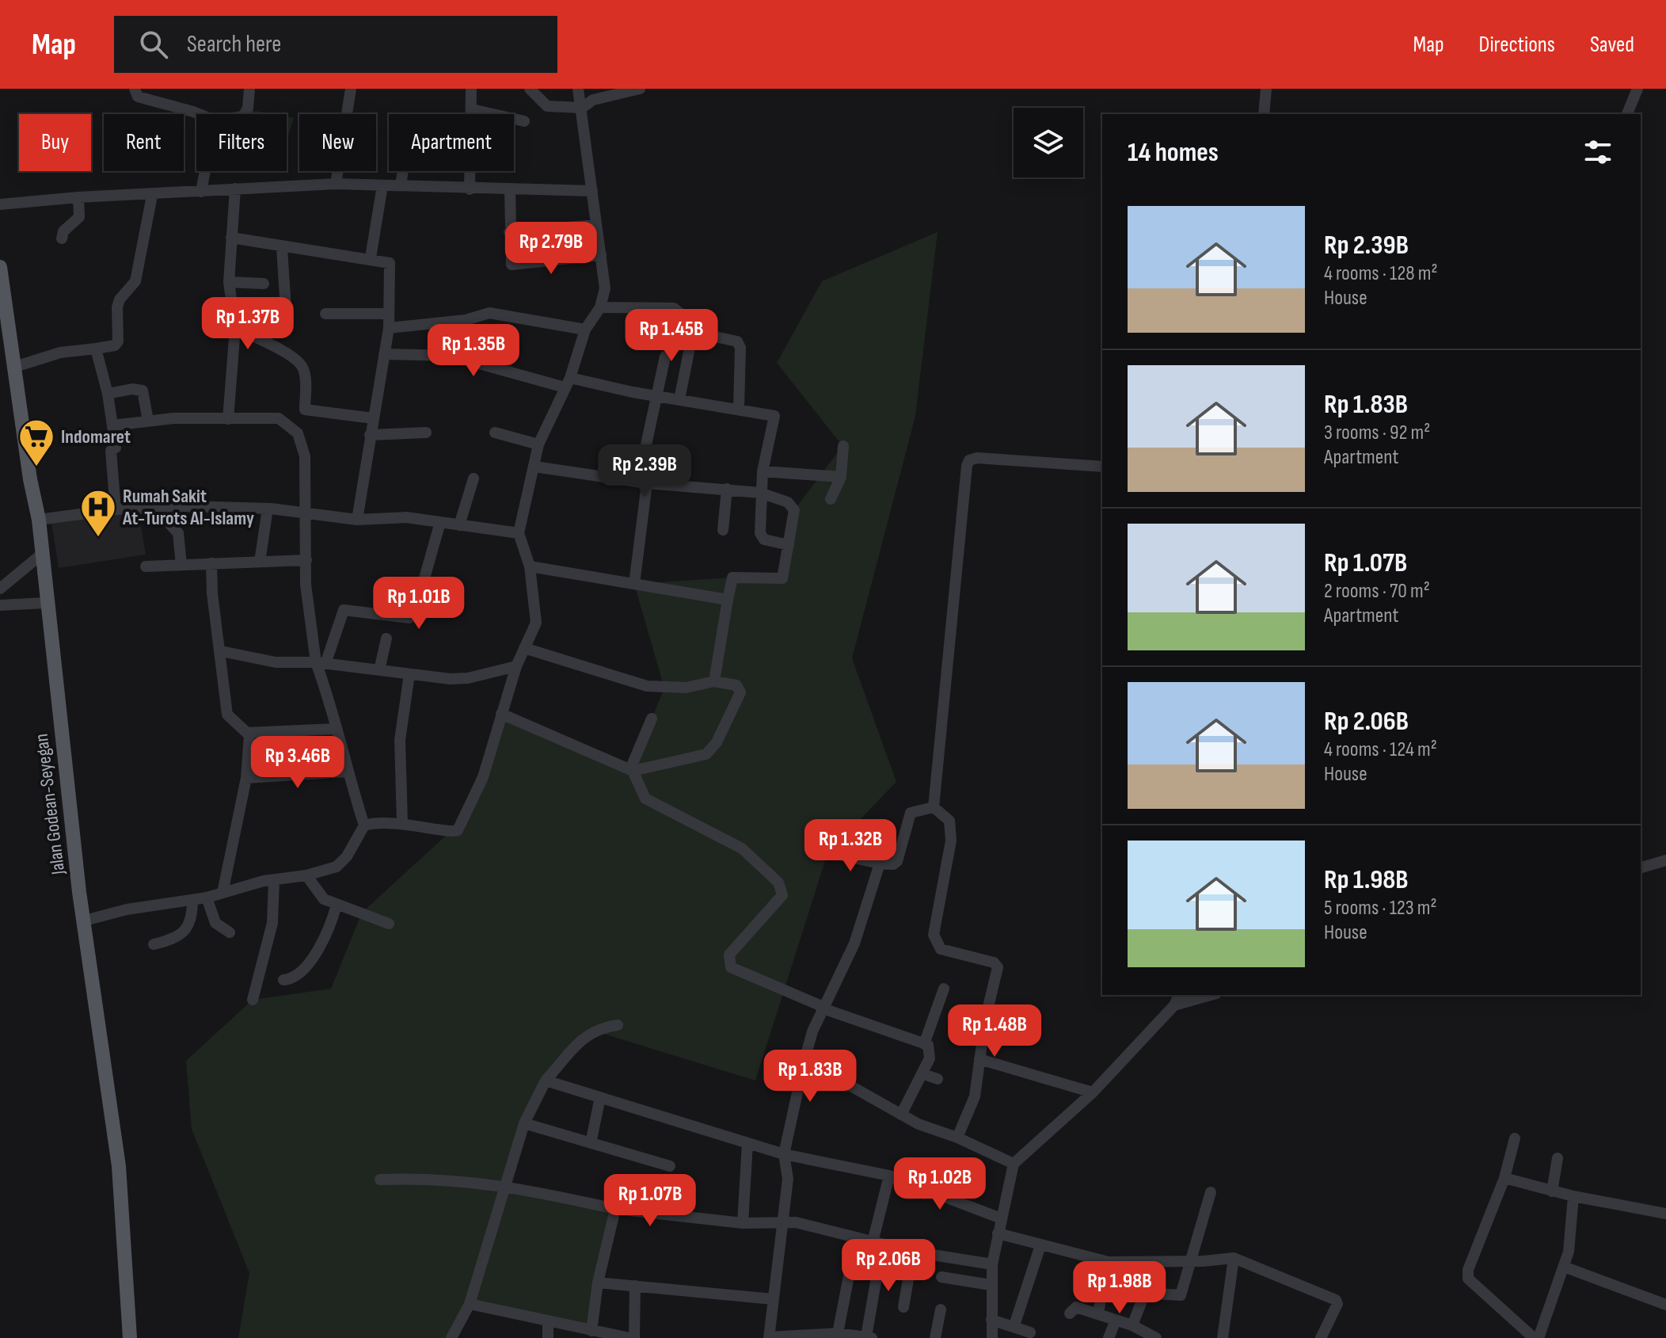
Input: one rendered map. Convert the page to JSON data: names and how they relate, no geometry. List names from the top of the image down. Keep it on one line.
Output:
{"streets":{"main road":["Jalan Godean-Seyegan"]},"places":{"supermarket":["Indomaret"],"hospital":["Rumah Sakit At-Turots Al-Islamy"]},"page":{"header":"Map","search":"Search here","nav":["Map","Directions","Saved"],"chip":["Buy","Rent","Filters","New","Apartment"],"heading":"14 homes","list":[{"name":"Rp 2.39B","note":"4 rooms · 128 m² · House"},{"name":"Rp 1.83B","note":"3 rooms · 92 m² · Apartment"},{"name":"Rp 1.07B","note":"2 rooms · 70 m² · Apartment"},{"name":"Rp 2.06B","note":"4 rooms · 124 m² · House"},{"name":"Rp 1.98B","note":"5 rooms · 123 m² · House"}],"price":["Rp 2.79B","Rp 1.37B","Rp 1.45B","Rp 1.35B","Rp 2.39B","Rp 1.01B","Rp 3.46B","Rp 1.32B","Rp 1.48B","Rp 1.83B","Rp 1.02B","Rp 1.07B","Rp 2.06B","Rp 1.98B"]}}
